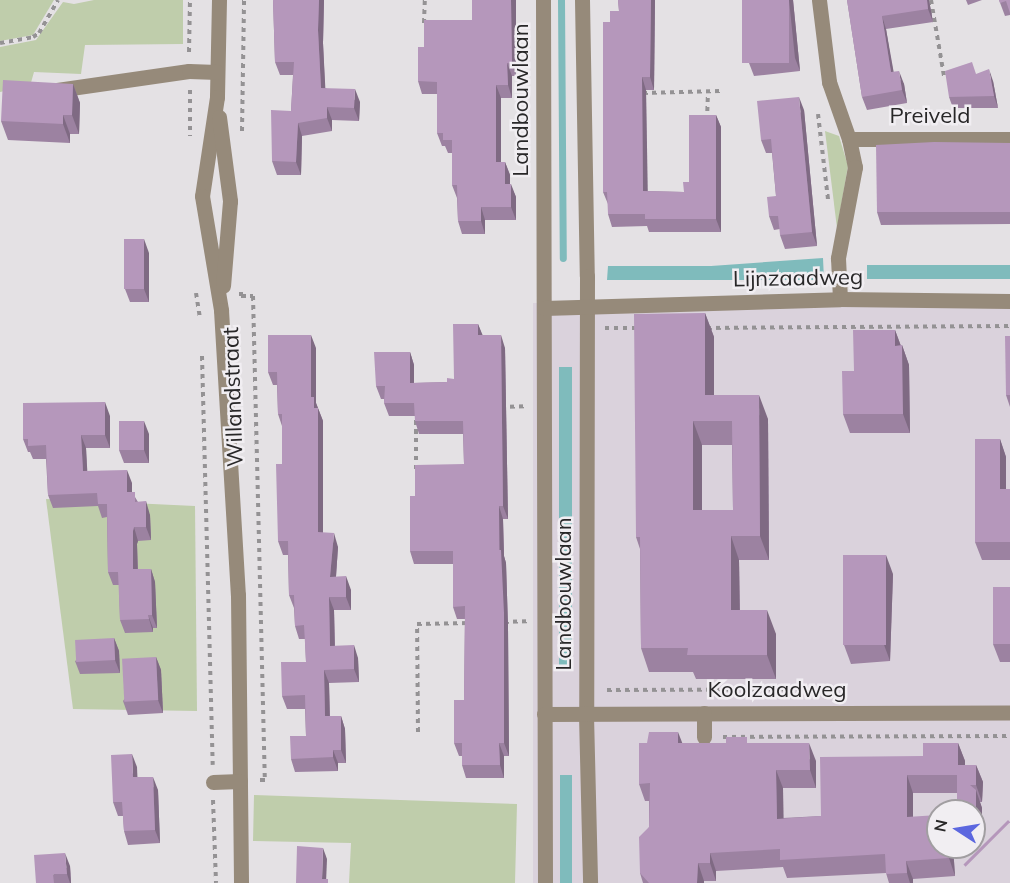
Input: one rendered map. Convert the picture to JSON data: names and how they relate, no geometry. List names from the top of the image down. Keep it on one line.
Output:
{"streets":{"street":["Landbouwlaan","Preiveld","Lijnzaadweg","Willandstraat","Koolzaadweg"]},"crossings":[["Landbouwlaan","Lijnzaadweg"],["Landbouwlaan","Koolzaadweg"]],"north":"left"}
